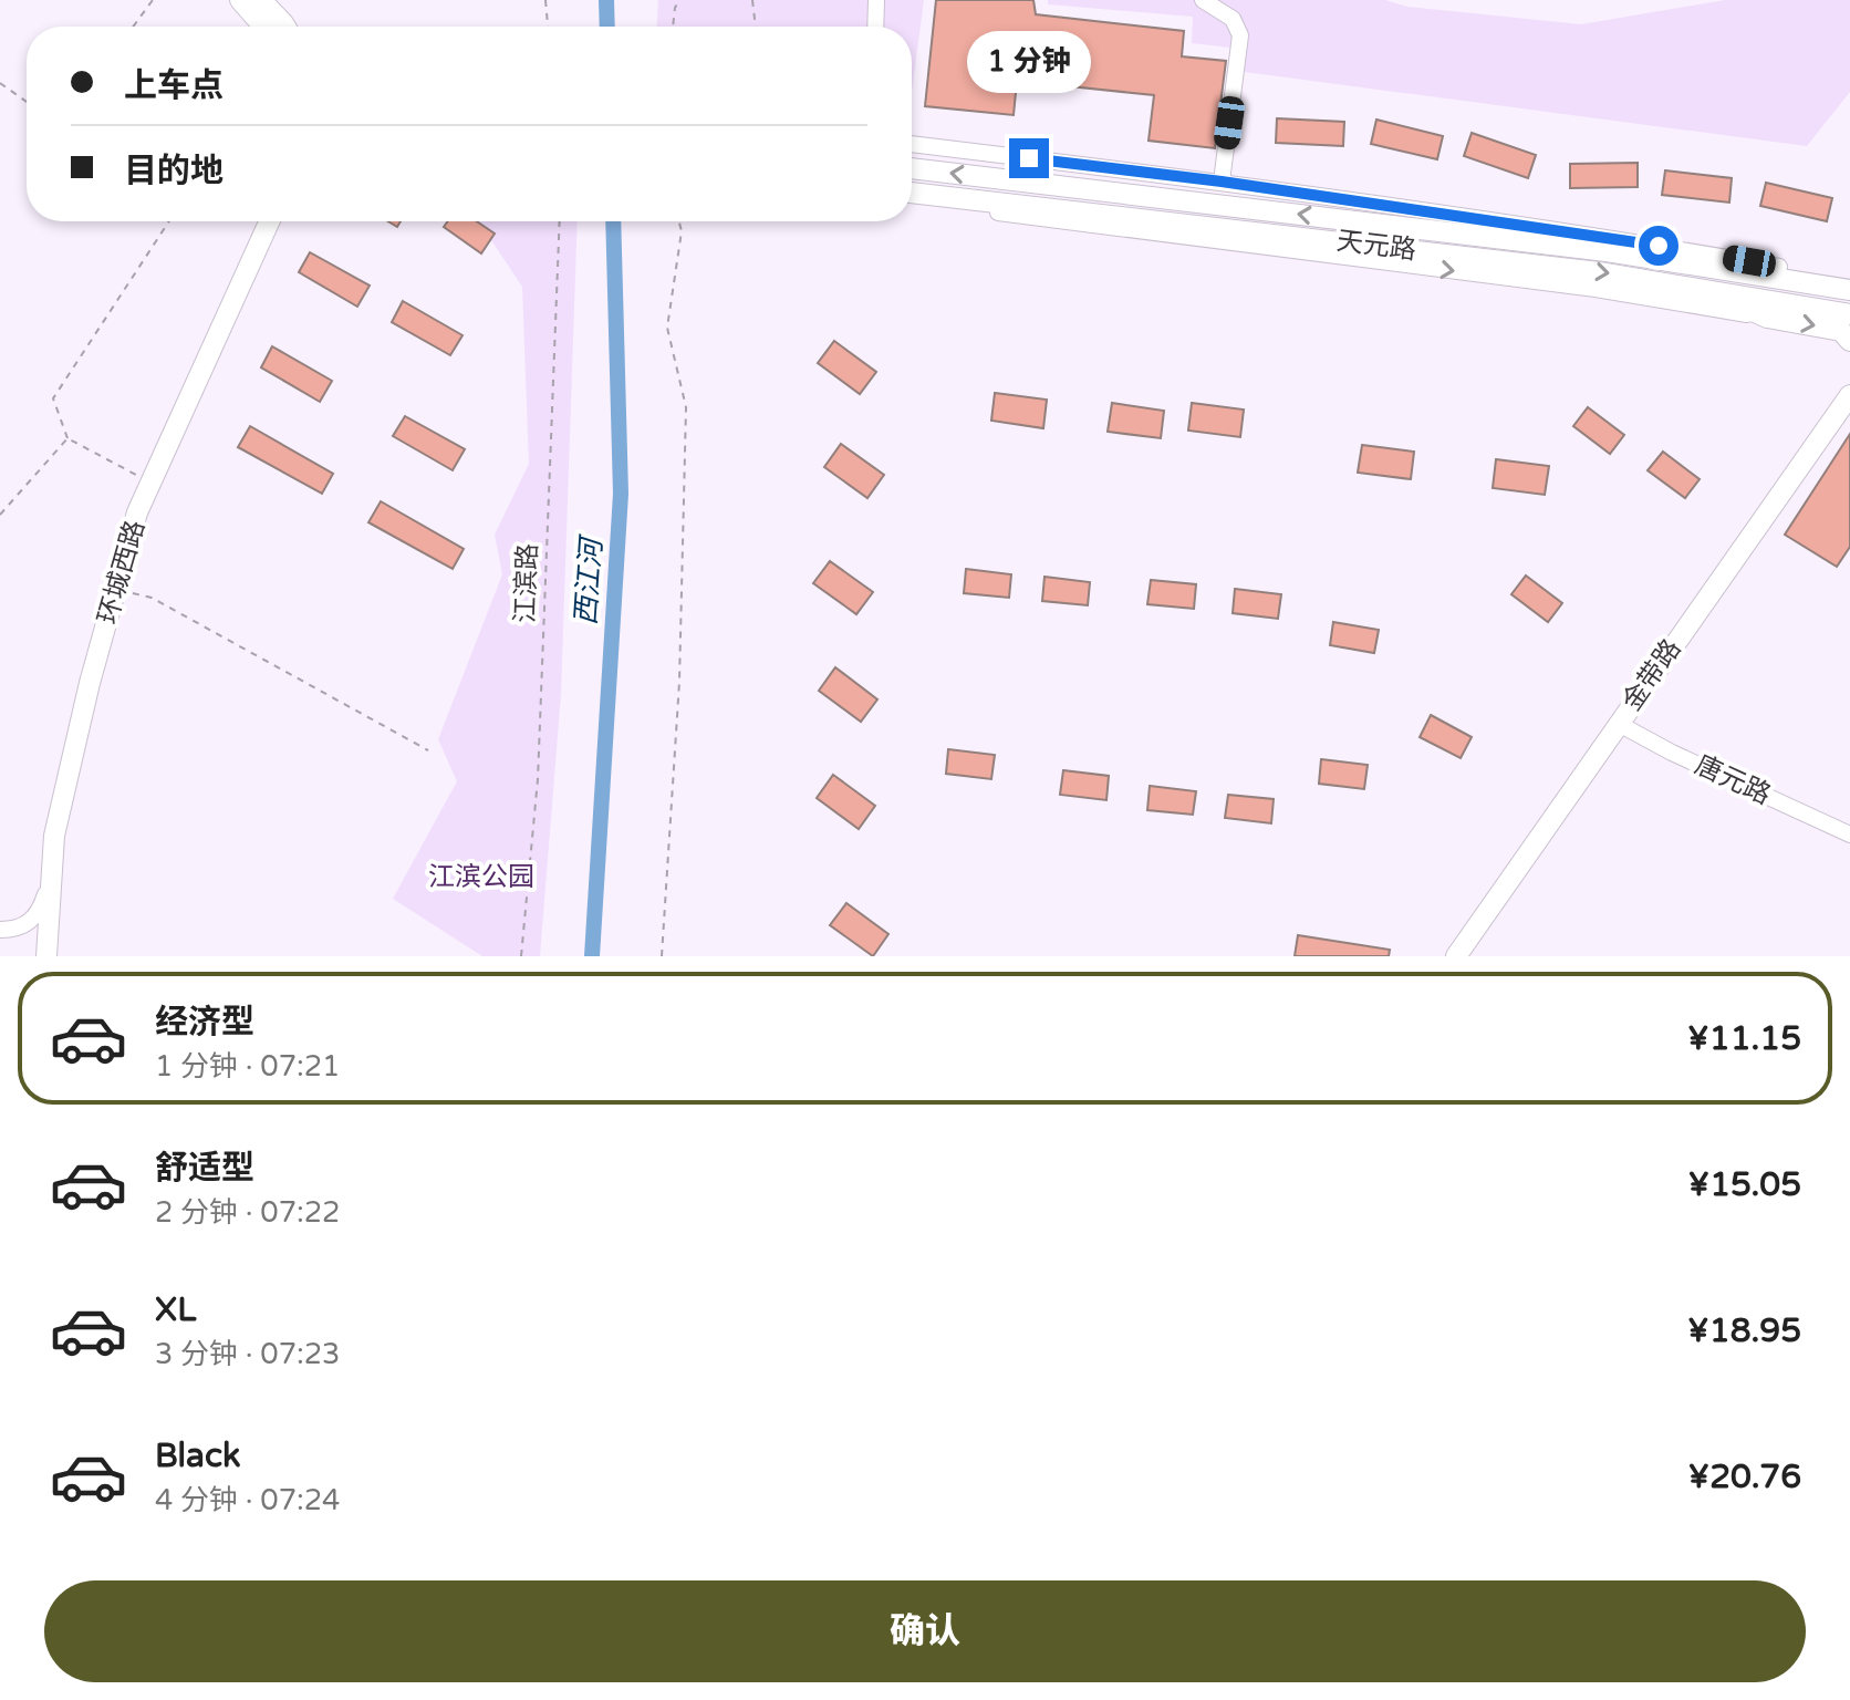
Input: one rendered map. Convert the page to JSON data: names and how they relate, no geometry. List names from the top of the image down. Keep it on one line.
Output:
{"streets":{"main road":["天元路","环城西路","金带路"],"street":["唐元路"],"path":["江滨路"]},"crossings":[["金带路","唐元路"]],"water":["西江河"],"parks":["江滨公园"],"page":{"banner":["上车点","目的地"],"bubble":"1 分钟","list":[{"name":"经济型","note":"1 分钟 · 07:21","value":"¥11.15"},{"name":"舒适型","note":"2 分钟 · 07:22","value":"¥15.05"},{"name":"XL","note":"3 分钟 · 07:23","value":"¥18.95"},{"name":"Black","note":"4 分钟 · 07:24","value":"¥20.76"}],"buttons":"确认"}}
